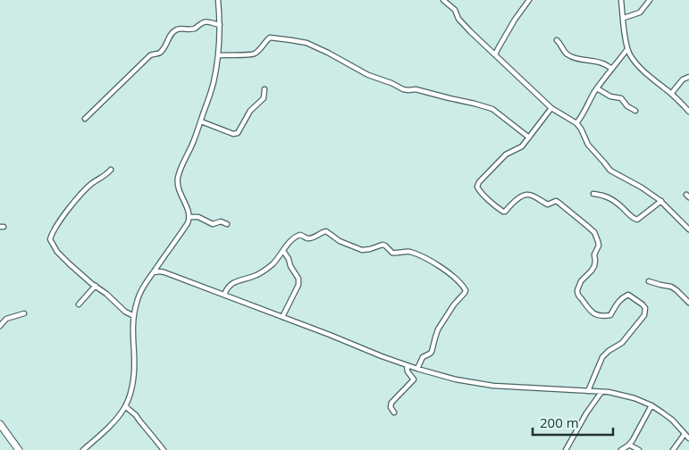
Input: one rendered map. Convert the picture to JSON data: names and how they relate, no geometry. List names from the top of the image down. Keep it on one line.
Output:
{"scale_bar":"200 m"}
